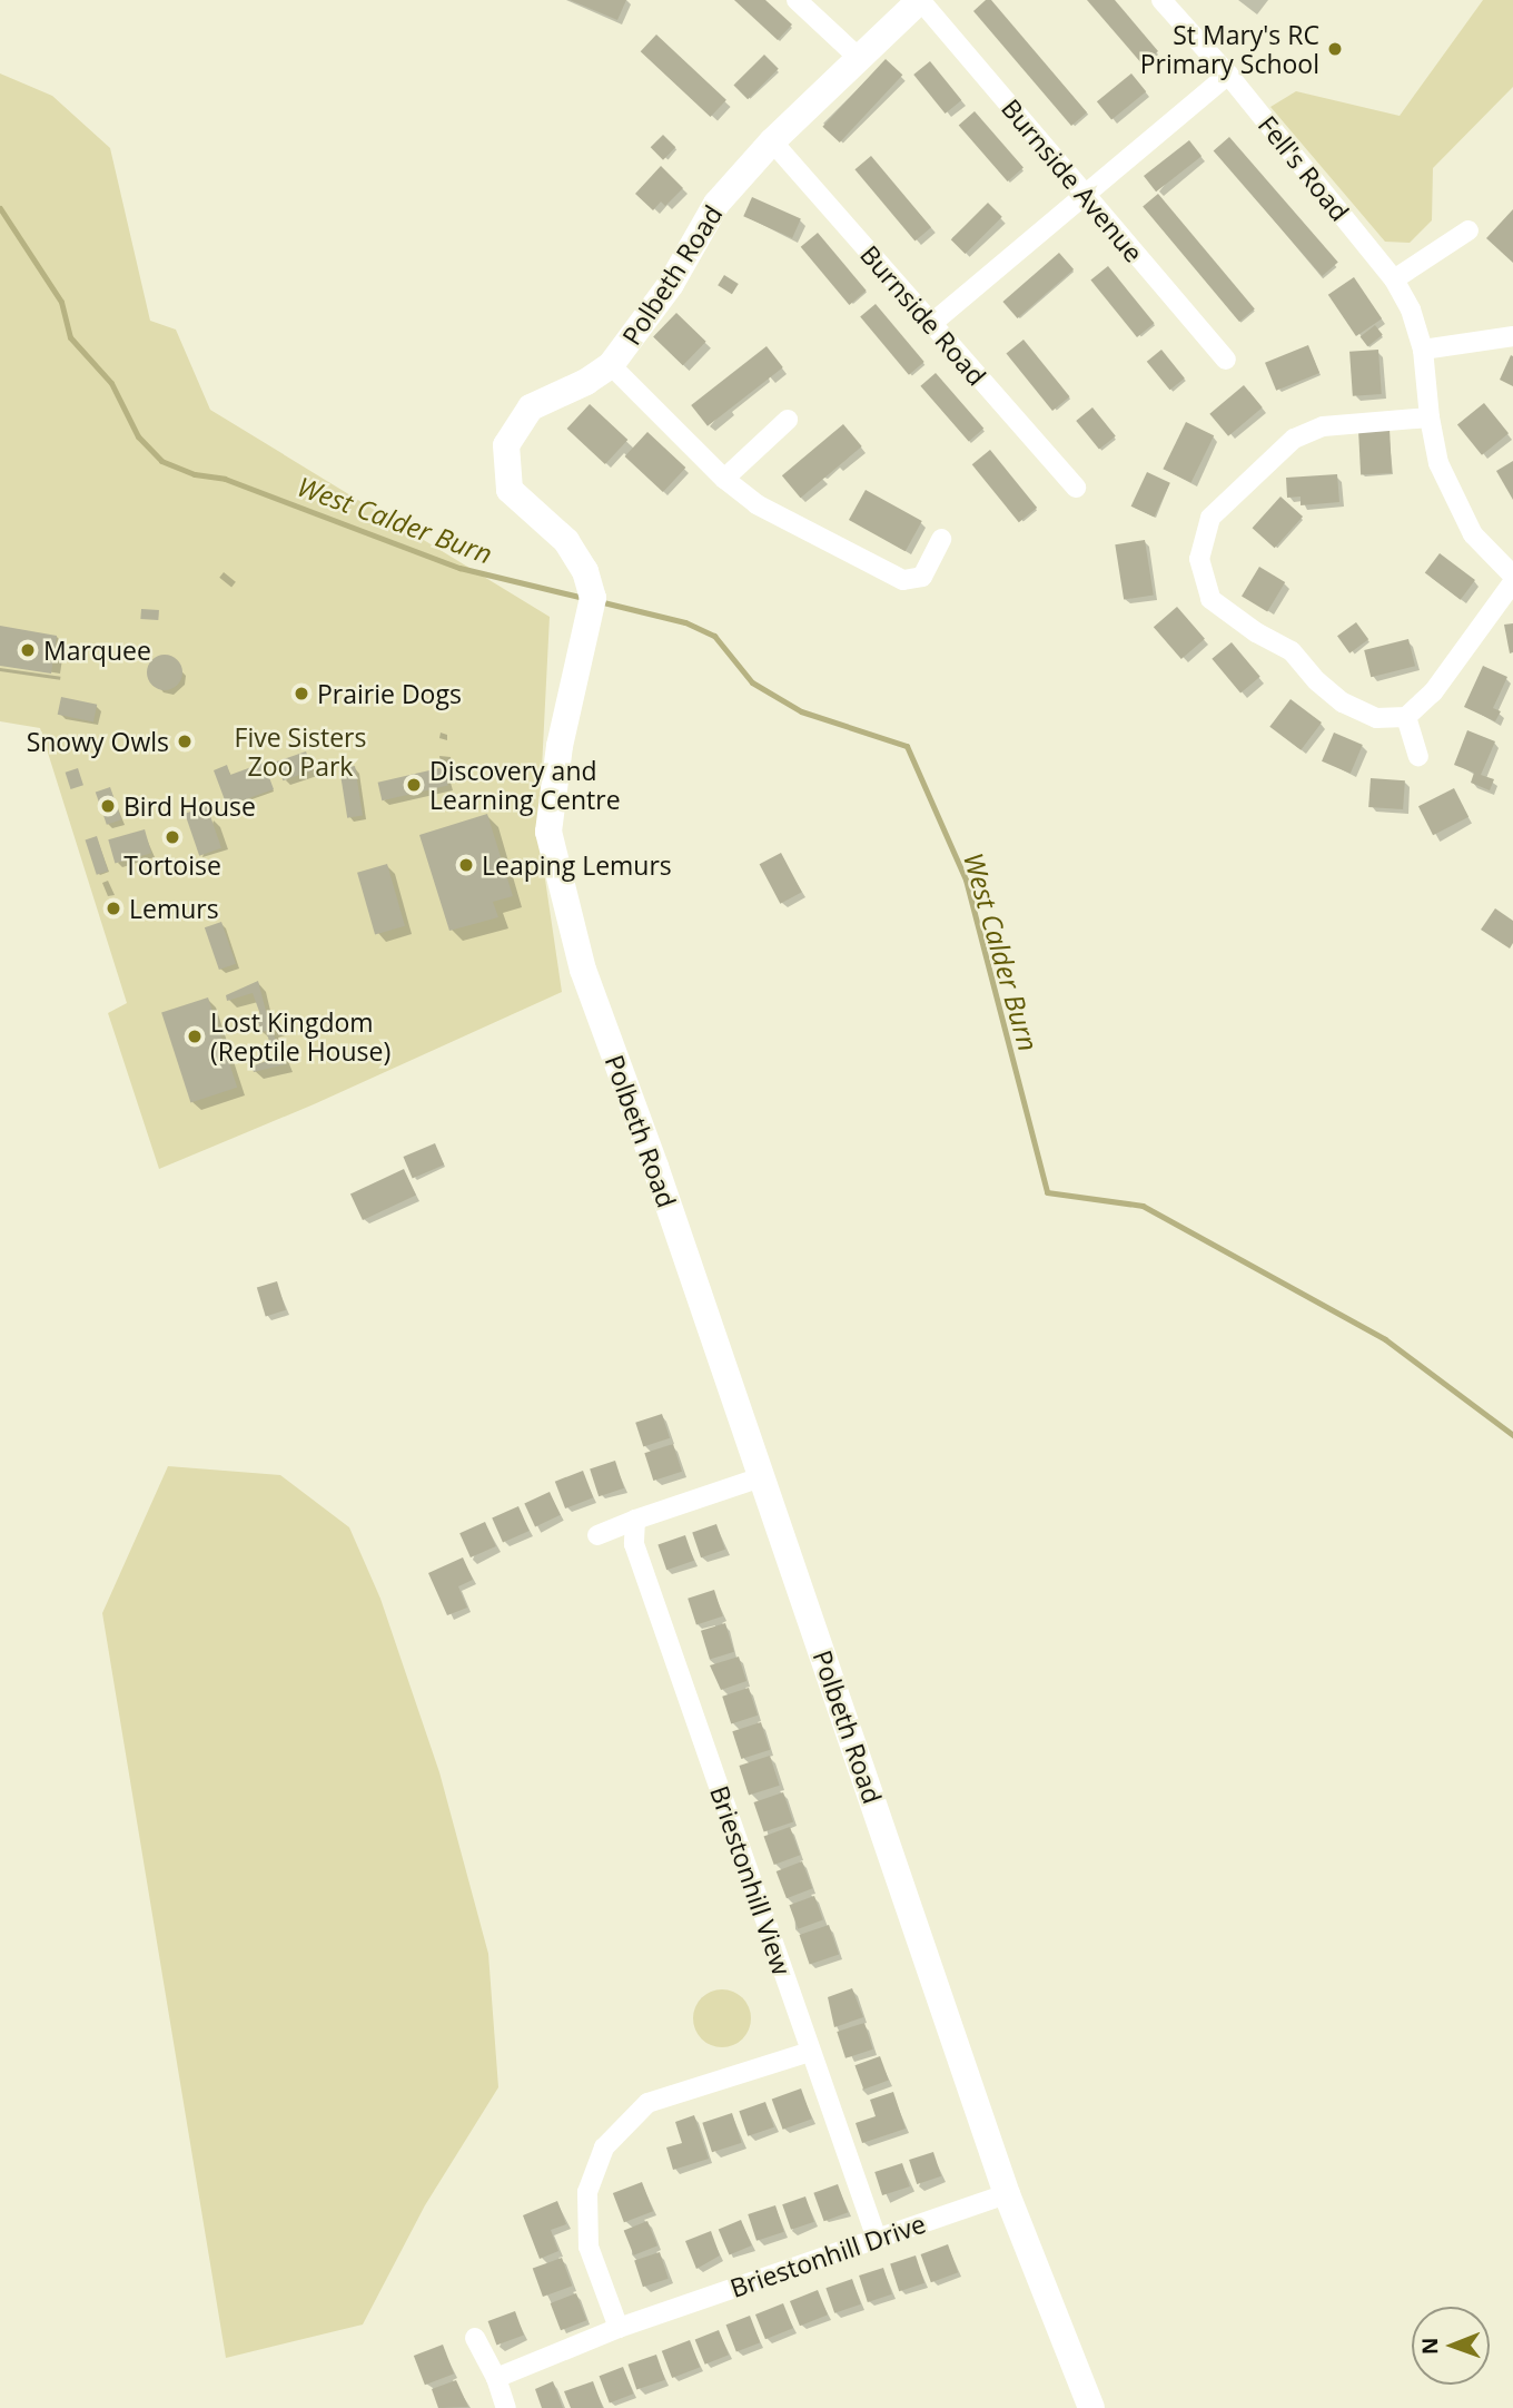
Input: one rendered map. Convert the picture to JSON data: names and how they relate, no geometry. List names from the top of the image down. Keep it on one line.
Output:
{"streets":{"street":["Fell's Road","Burnside Avenue","Polbeth Road","Burnside Road","Briestonhill View","Briestonhill Drive"]},"crossings":[["Burnside Avenue","Polbeth Road"],["Polbeth Road","Burnside Road"],["Polbeth Road","Briestonhill Drive"],["Briestonhill View","Briestonhill Drive"]],"water":["West Calder Burn"],"parks":["Five Sisters Zoo Park"],"places":["St Mary's RC Primary School","Marquee","Prairie Dogs","Snowy Owls","Discovery and Learning Centre","Bird House","Tortoise","Leaping Lemurs","Lemurs","Lost Kingdom (Reptile House)"],"north":"left"}
